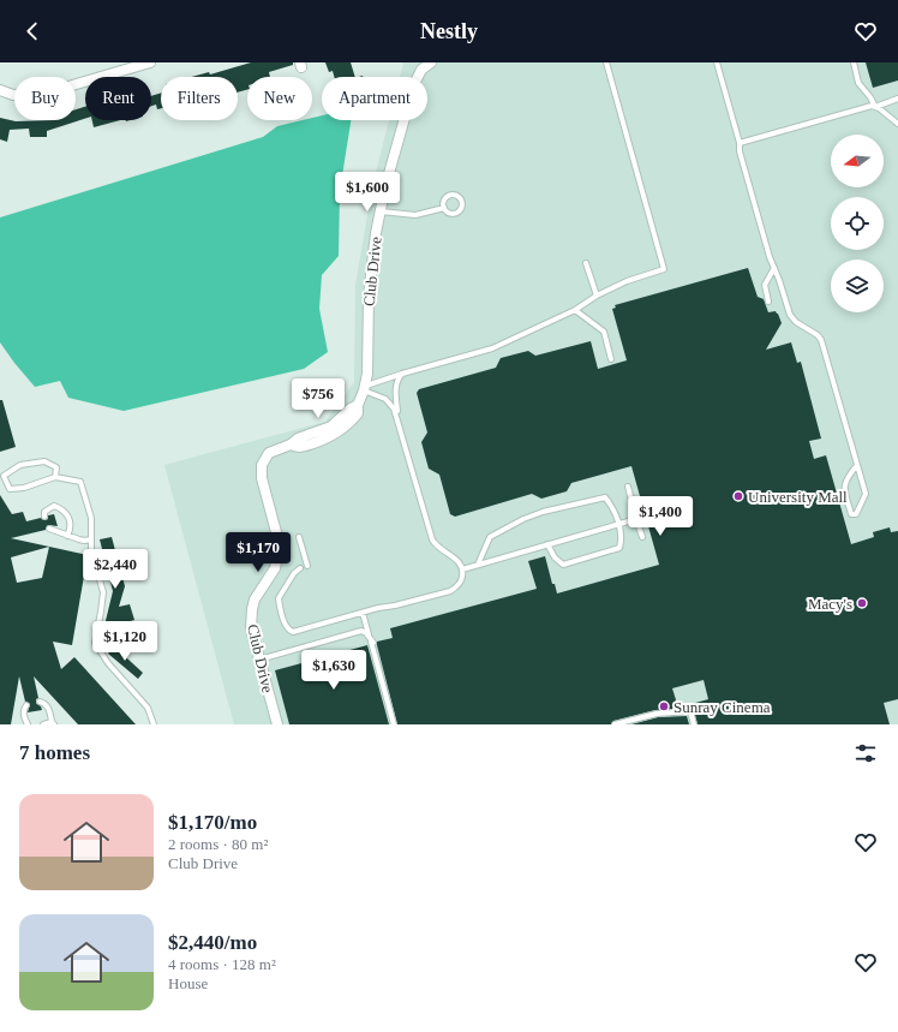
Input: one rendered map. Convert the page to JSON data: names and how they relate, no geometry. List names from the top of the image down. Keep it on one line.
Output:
{"streets":{"street":["Club Drive"]},"places":["University Mall","Macy's","Sunray Cinema"],"north":"left","page":{"header":"Nestly","chip":["Buy","Rent","Filters","New","Apartment"],"price":["$1,600","$756","$1,400","$1,170","$2,440","$1,120","$1,630"],"heading":"7 homes","list":[{"name":"$1,170/mo","note":"2 rooms · 80 m² · Club Drive"},{"name":"$2,440/mo","note":"4 rooms · 128 m² · House"}]}}
